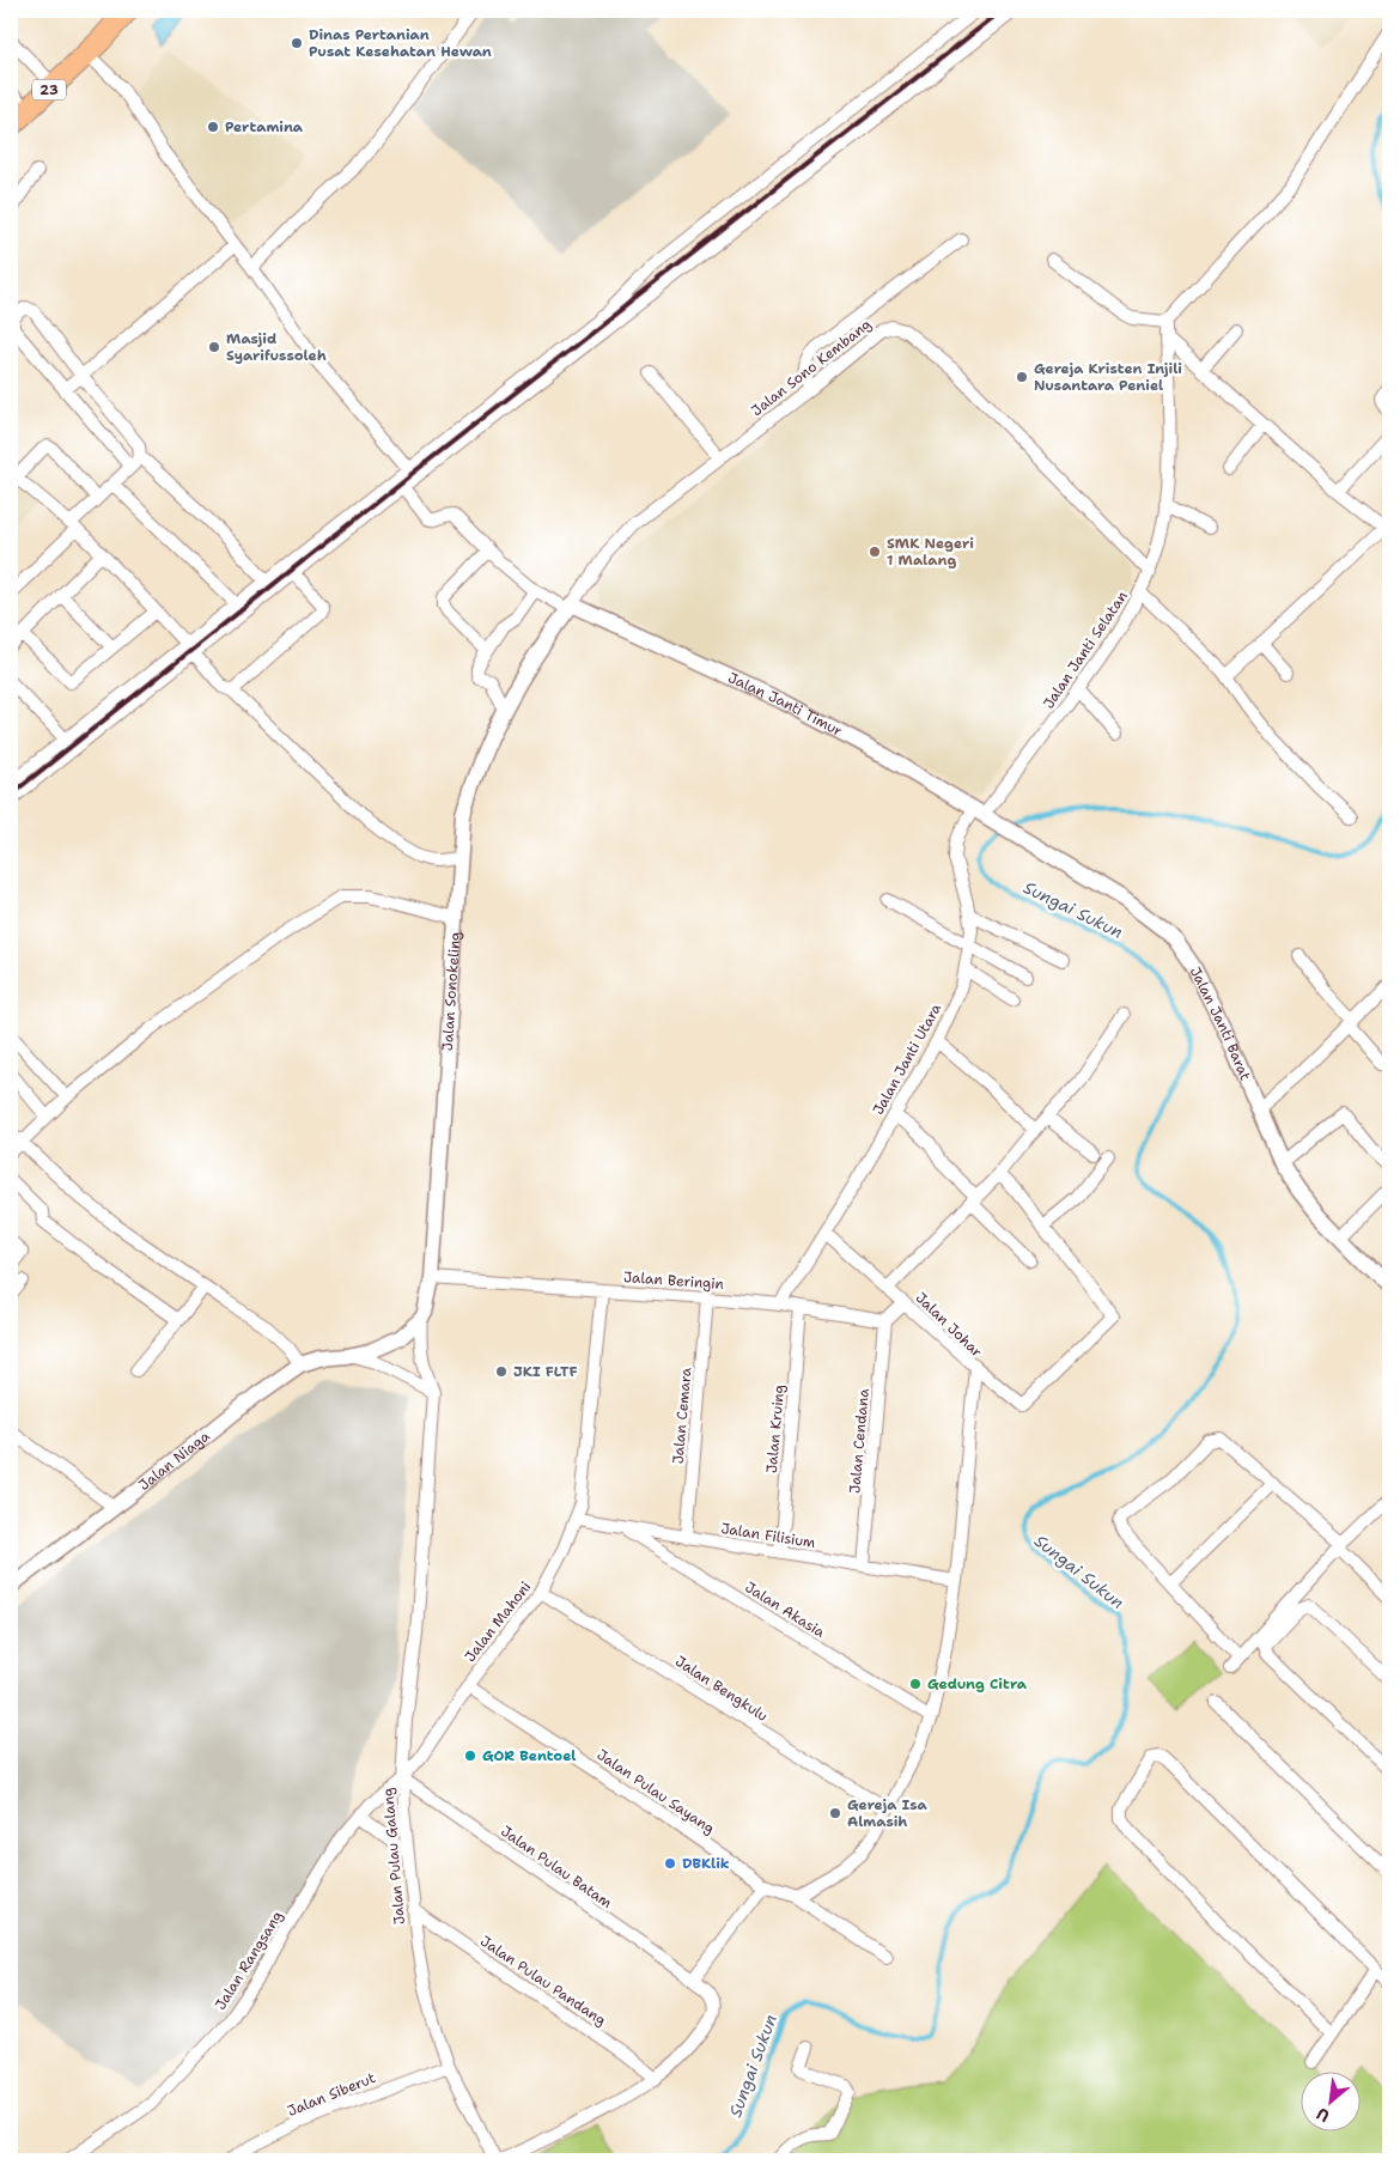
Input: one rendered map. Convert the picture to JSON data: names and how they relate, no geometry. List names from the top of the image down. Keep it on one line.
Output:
{"streets":{"highway":["23"],"street":["Jalan Sono Kembang","Jalan Janti Selatan","Jalan Janti Timur","Jalan Sonokeling","Jalan Janti Barat","Jalan Janti Utara","Jalan Beringin","Jalan Johar","Jalan Cemara","Jalan Kruing","Jalan Cendana","Jalan Niaga","Jalan Filisium","Jalan Akasia","Jalan Mahoni","Jalan Bengkulu","Jalan Pulau Sayang","Jalan Pulau Galang","Jalan Pulau Batam","Jalan Rangsang","Jalan Pulau Pandang","Jalan Siberut"]},"crossings":[["Jalan Sono Kembang","Jalan Janti Selatan"],["Jalan Sono Kembang","Jalan Janti Timur"],["Jalan Sono Kembang","Jalan Sonokeling"],["Jalan Janti Selatan","Jalan Janti Timur"],["Jalan Janti Selatan","Jalan Janti Barat"],["Jalan Janti Selatan","Jalan Janti Utara"],["Jalan Janti Timur","Jalan Sonokeling"],["Jalan Janti Timur","Jalan Janti Barat"],["Jalan Janti Timur","Jalan Janti Utara"],["Jalan Sonokeling","Jalan Beringin"],["Jalan Sonokeling","Jalan Pulau Galang"],["Jalan Janti Barat","Jalan Janti Utara"],["Jalan Janti Utara","Jalan Beringin"],["Jalan Janti Utara","Jalan Johar"],["Jalan Beringin","Jalan Cemara"],["Jalan Beringin","Jalan Kruing"],["Jalan Beringin","Jalan Cendana"],["Jalan Beringin","Jalan Mahoni"],["Jalan Johar","Jalan Filisium"],["Jalan Johar","Jalan Akasia"],["Jalan Johar","Jalan Bengkulu"],["Jalan Johar","Jalan Pulau Sayang"],["Jalan Cemara","Jalan Filisium"],["Jalan Kruing","Jalan Filisium"],["Jalan Cendana","Jalan Filisium"],["Jalan Filisium","Jalan Akasia"],["Jalan Filisium","Jalan Mahoni"],["Jalan Mahoni","Jalan Bengkulu"],["Jalan Mahoni","Jalan Pulau Sayang"],["Jalan Mahoni","Jalan Pulau Galang"],["Jalan Mahoni","Jalan Pulau Batam"],["Jalan Mahoni","Jalan Rangsang"],["Jalan Pulau Galang","Jalan Pulau Batam"],["Jalan Pulau Galang","Jalan Rangsang"],["Jalan Pulau Galang","Jalan Pulau Pandang"],["Jalan Pulau Galang","Jalan Siberut"],["Jalan Pulau Batam","Jalan Rangsang"],["Jalan Pulau Batam","Jalan Pulau Pandang"]],"water":["Sungai Sukun"],"places":["Dinas Pertanian Pusat Kesehatan Hewan","Pertamina","Masjid Syarifussoleh","Gereja Kristen Injili Nusantara Peniel","SMK Negeri 1 Malang","JKI FLTF","Gedung Citra","GOR Bentoel","Gereja Isa Almasih","DBKlik"],"north":"bottom left"}
